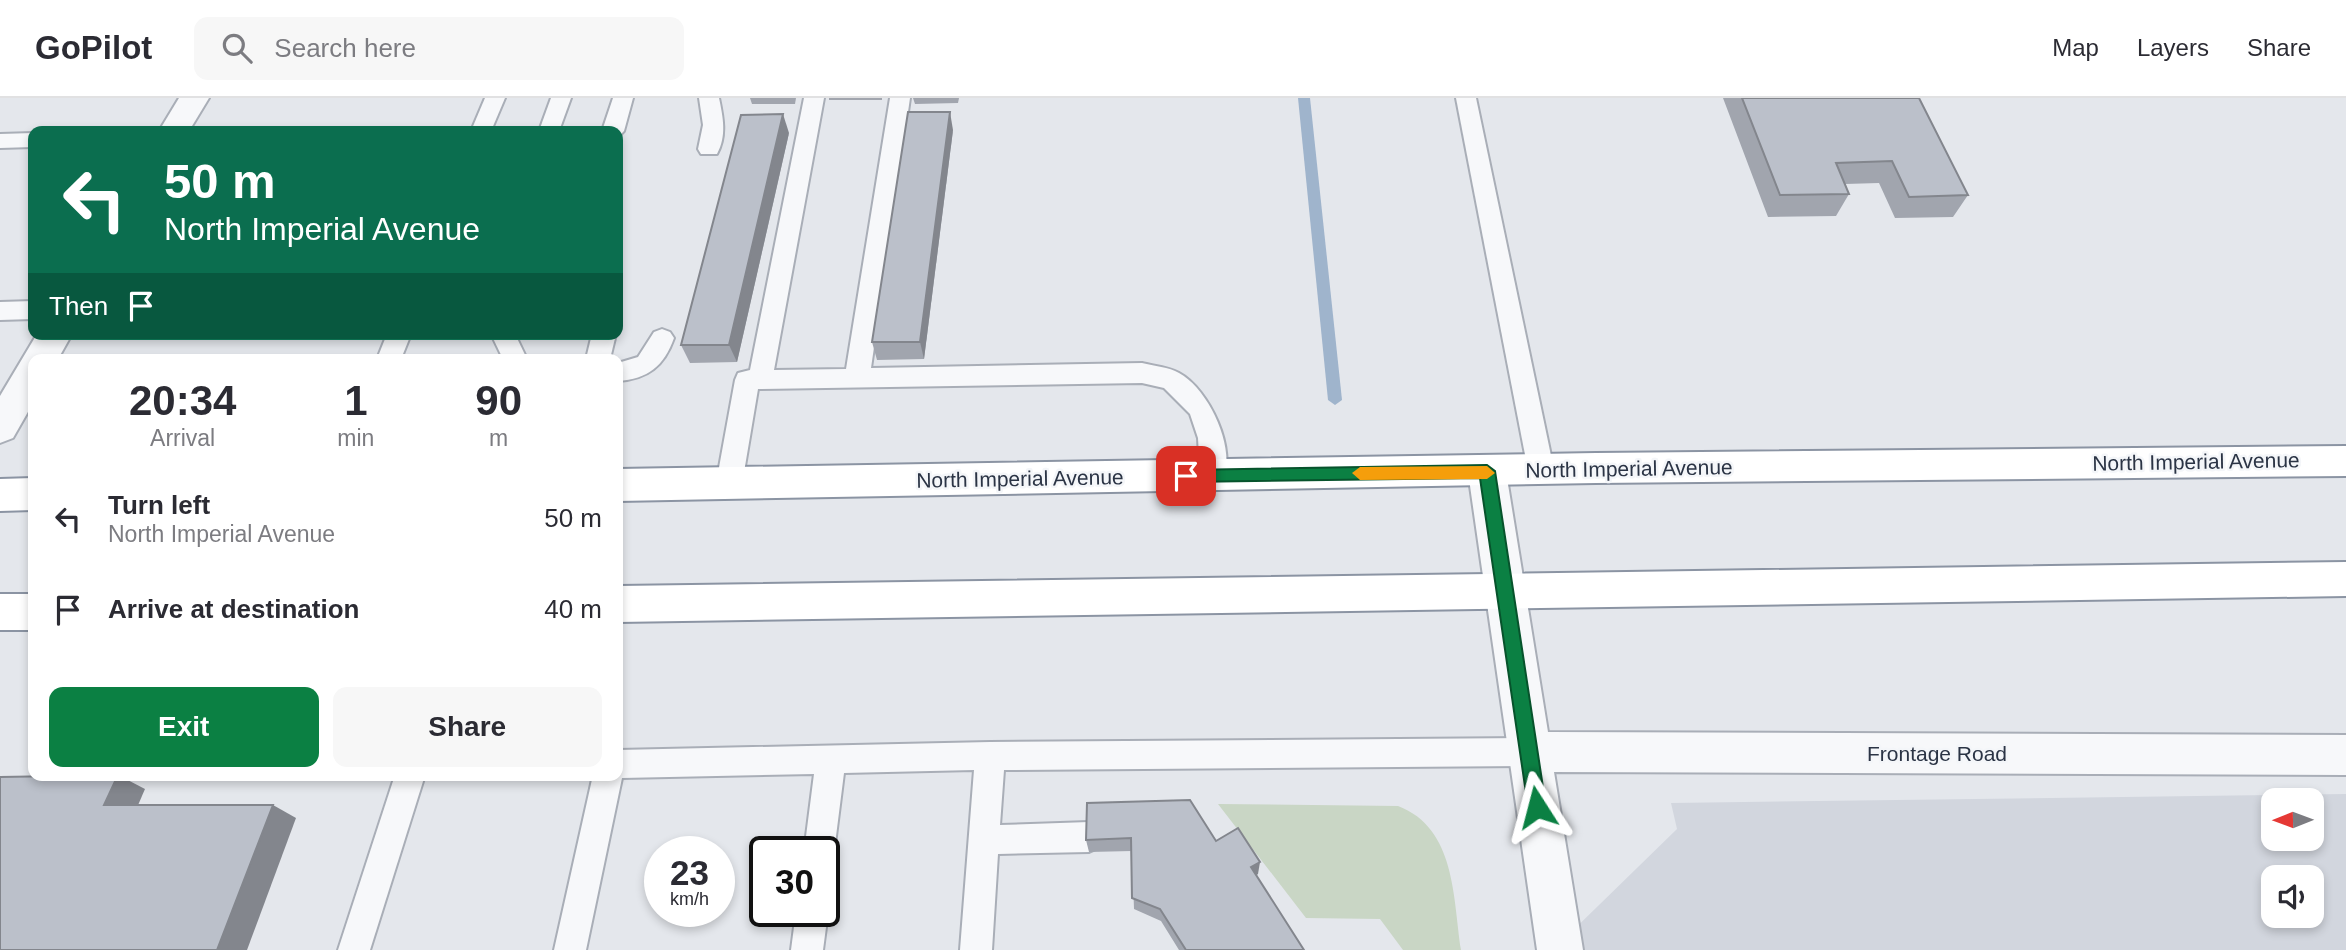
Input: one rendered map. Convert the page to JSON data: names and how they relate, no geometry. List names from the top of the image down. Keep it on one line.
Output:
{"streets":{"highway":["North Imperial Avenue"],"street":["Frontage Road"]},"north":"left","page":{"header":"GoPilot","search":"Search here","nav":["Map","Layers","Share"],"turn":["50 m","North Imperial Avenue"],"then":"Then","eta":["20:34","Arrival","1","min","90","m"],"list":[{"name":"Turn left","note":"North Imperial Avenue","value":"50 m"},{"name":"Arrive at destination","value":"40 m"}],"buttons":["Exit","Share"],"speed":"23 km/h","limit":"30"}}
